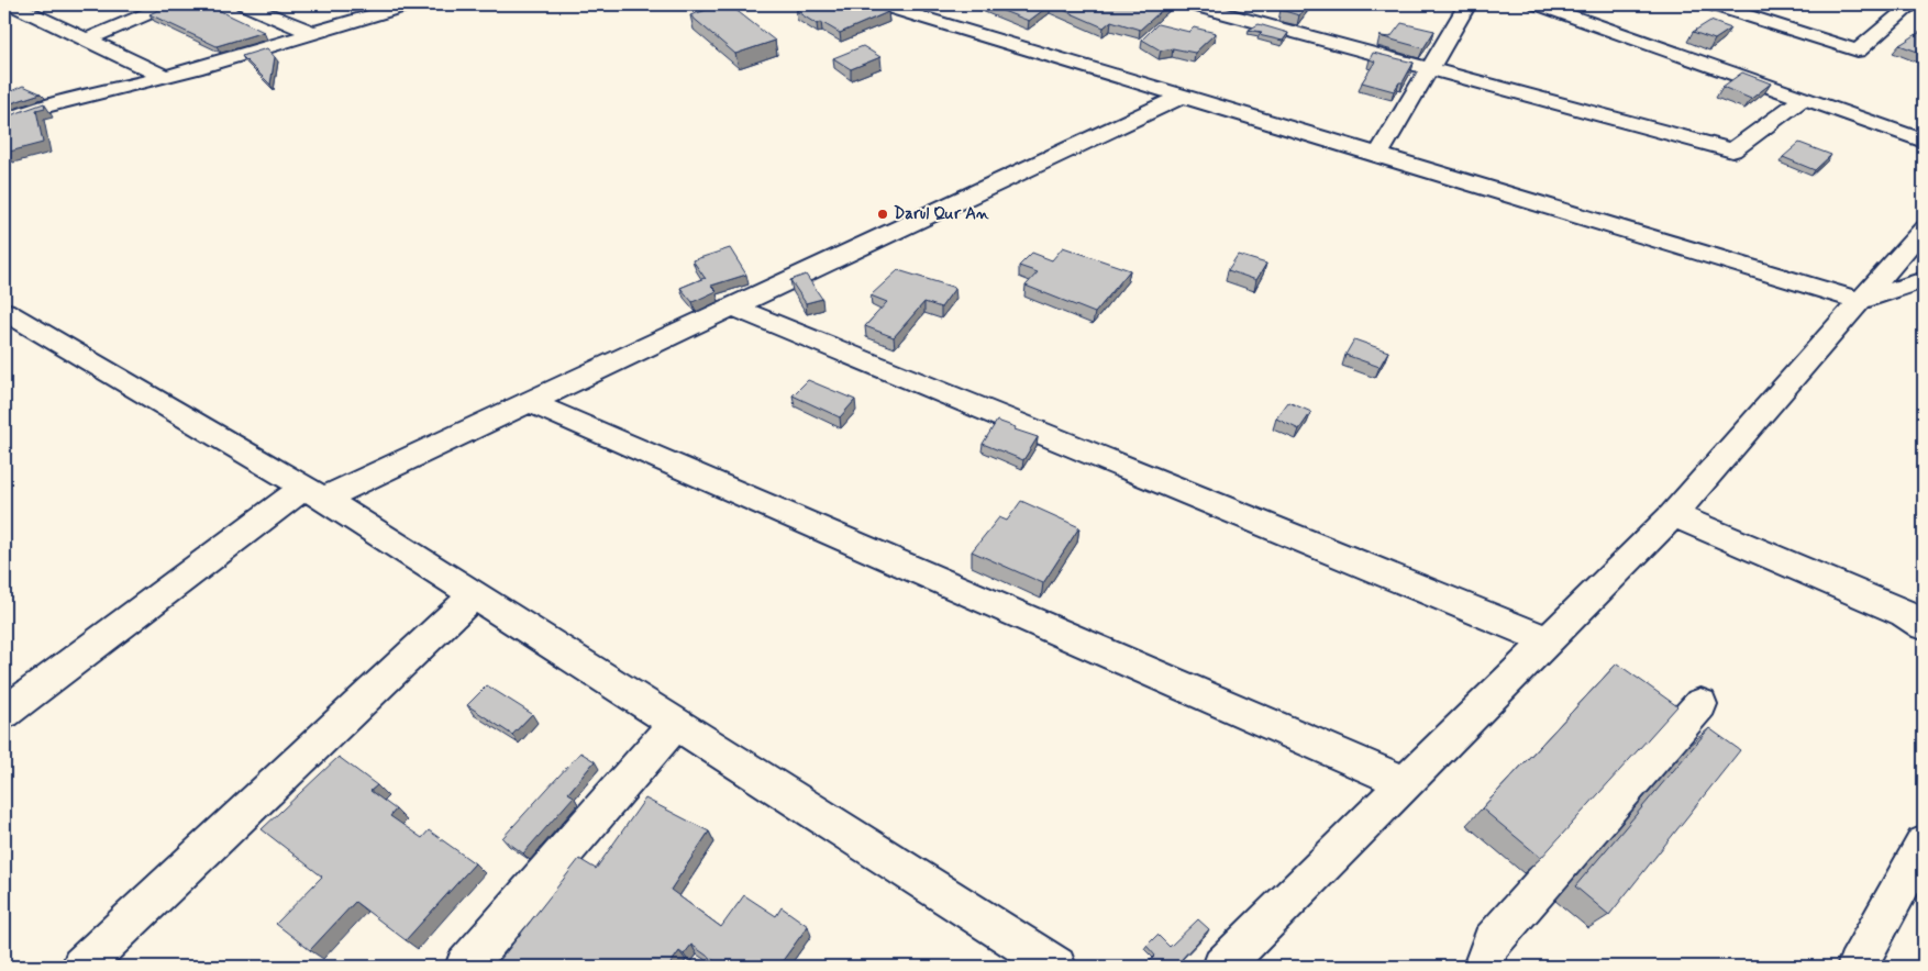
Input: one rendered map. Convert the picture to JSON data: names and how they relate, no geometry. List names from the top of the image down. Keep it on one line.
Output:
{"places":["Darul Qur An"]}
